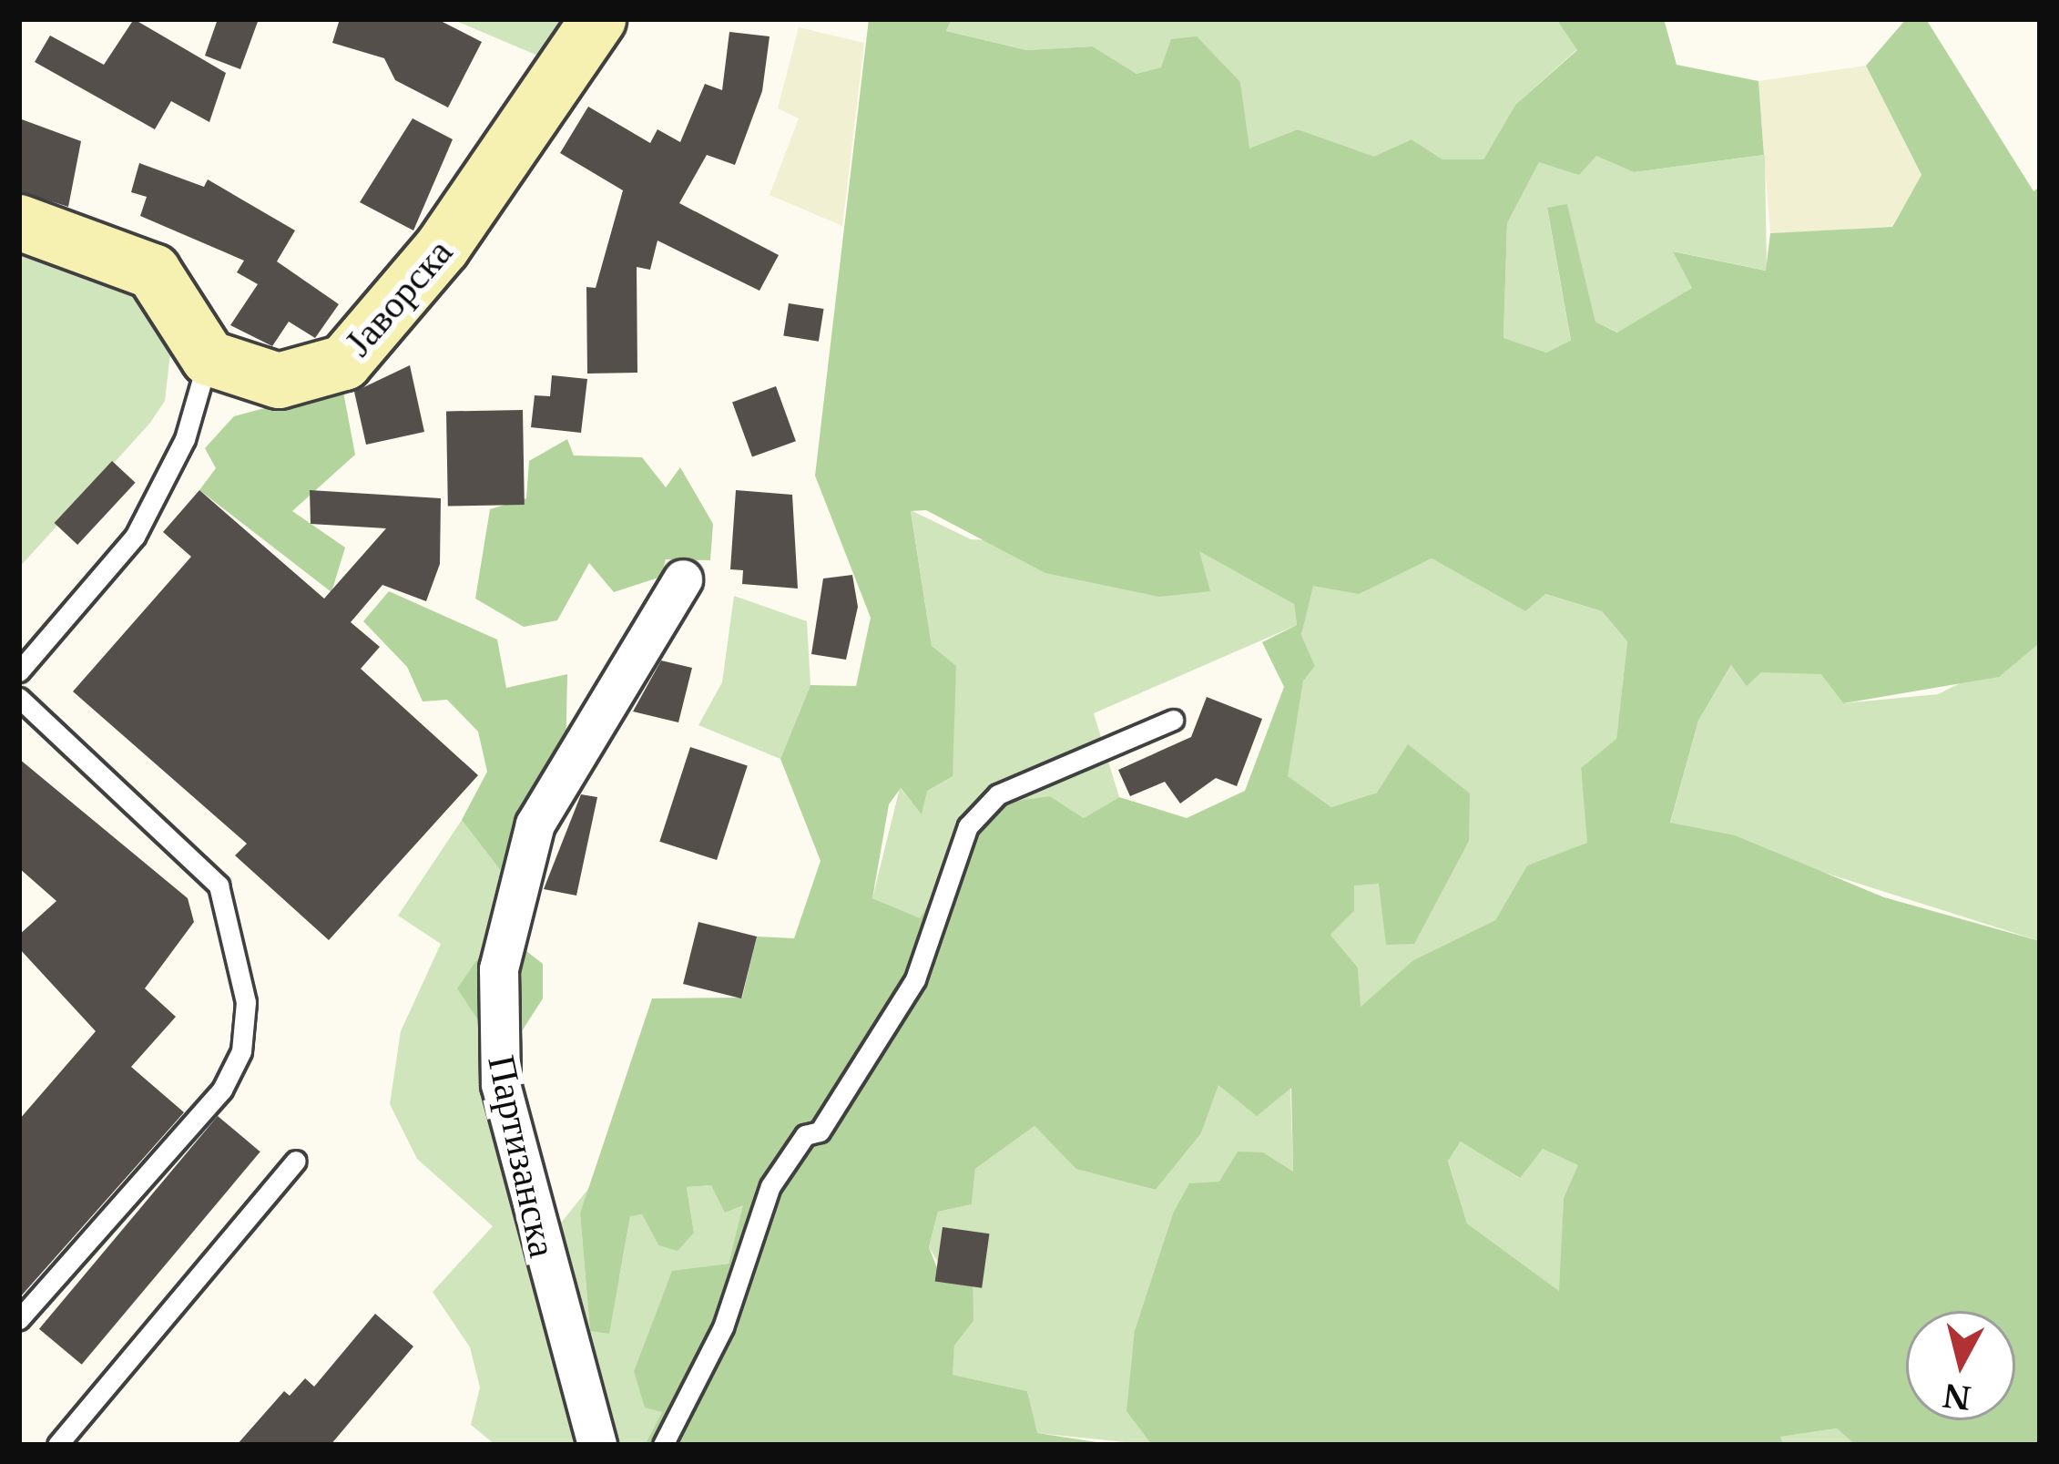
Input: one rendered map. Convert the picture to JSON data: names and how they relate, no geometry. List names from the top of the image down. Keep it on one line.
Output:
{"streets":{"street":["Јаворска","Партизанска"]},"north":"bottom"}
